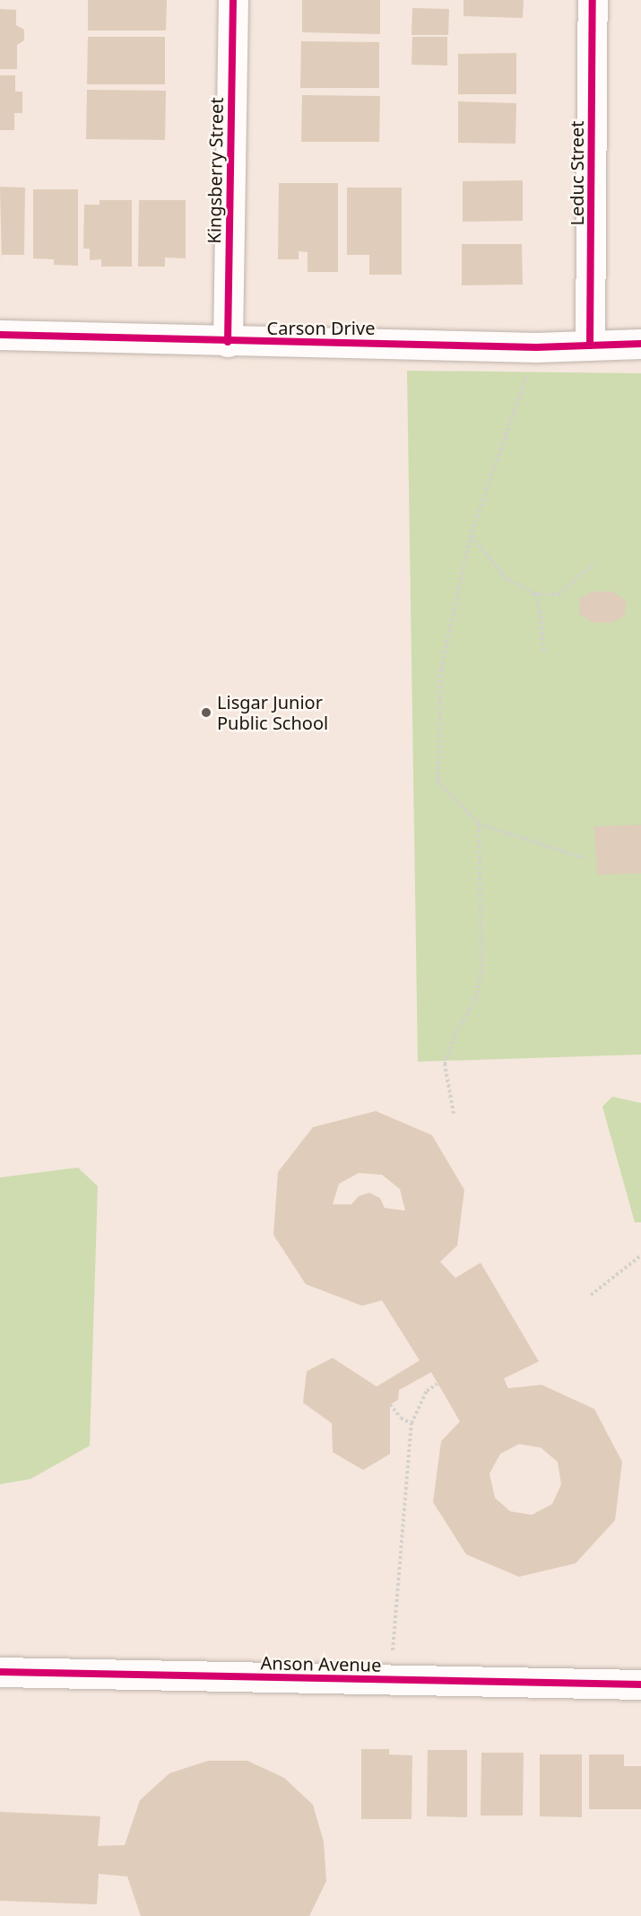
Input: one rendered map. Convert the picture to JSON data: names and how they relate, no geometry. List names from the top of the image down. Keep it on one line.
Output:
{"streets":{"street":["Kingsberry Street","Leduc Street","Carson Drive","Anson Avenue"]},"crossings":[["Kingsberry Street","Carson Drive"],["Leduc Street","Carson Drive"]],"places":["Lisgar Junior Public School"]}
